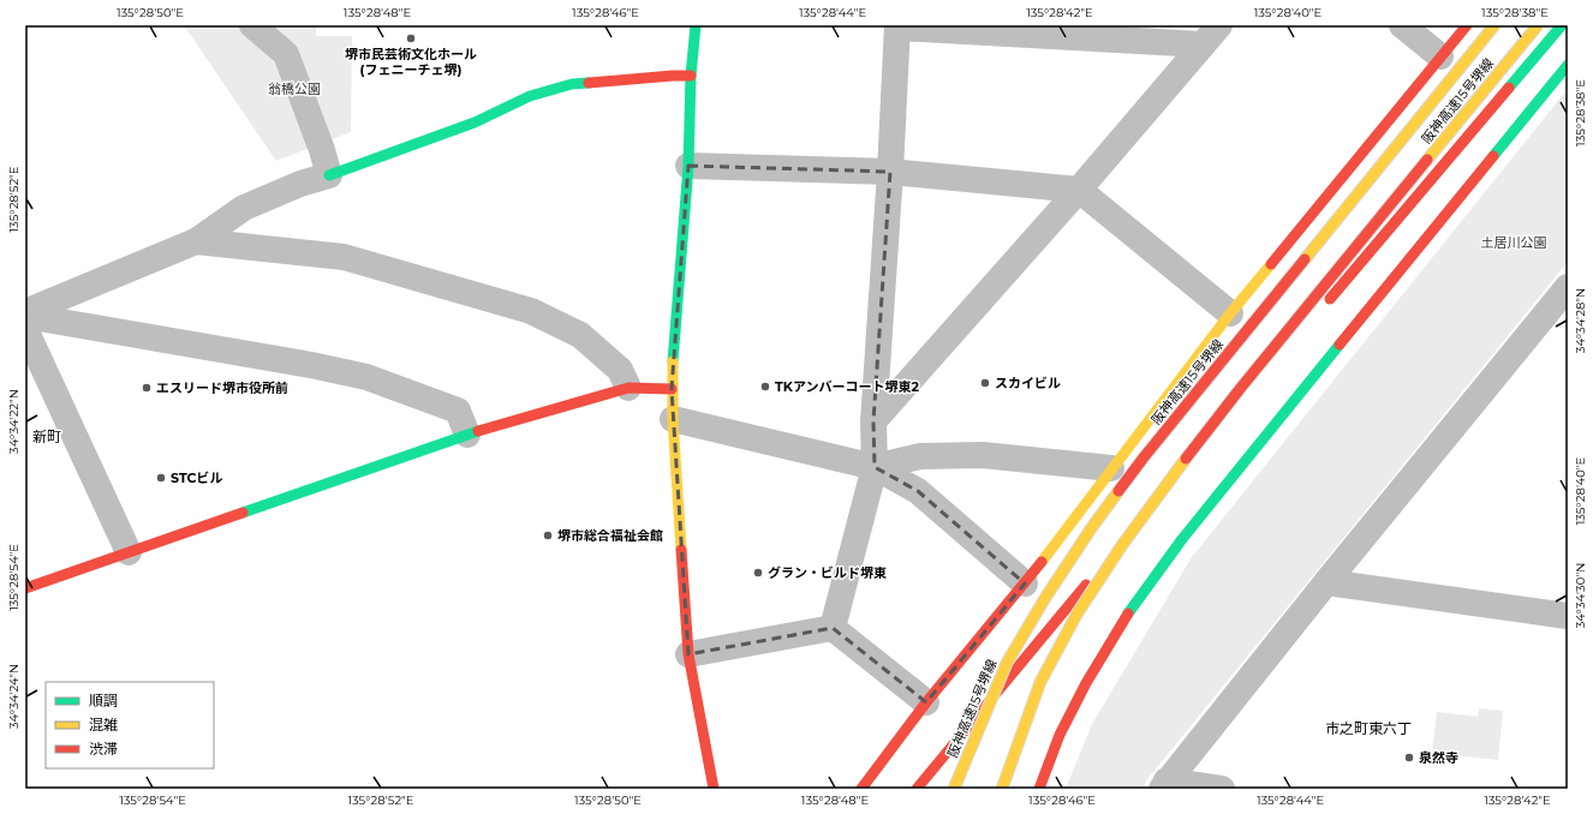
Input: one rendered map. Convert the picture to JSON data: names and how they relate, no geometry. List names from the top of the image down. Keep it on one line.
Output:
{"streets":{"main road":["阪神高速15号堺線"]},"districts":["新町","市之町東六丁"],"parks":["翁橋公園","土居川公園"],"places":["堺市民芸術文化ホール (フェニーチェ堺)","スカイビル","TKアンバーコート堺東2","エスリード堺市役所前","STCビル","堺市総合福祉会館","グラン・ビルド堺東","泉然寺"],"legend":["順調","混雑","渋滞"],"coordinates":["135°28'50\"E","135°28'48\"E","135°28'46\"E","135°28'44\"E","135°28'42\"E","135°28'40\"E","135°28'38\"E","135°28'52\"E","34°34'28\"N","34°34'22\"N","135°28'54\"E","34°34'30\"N","34°34'24\"N"]}
